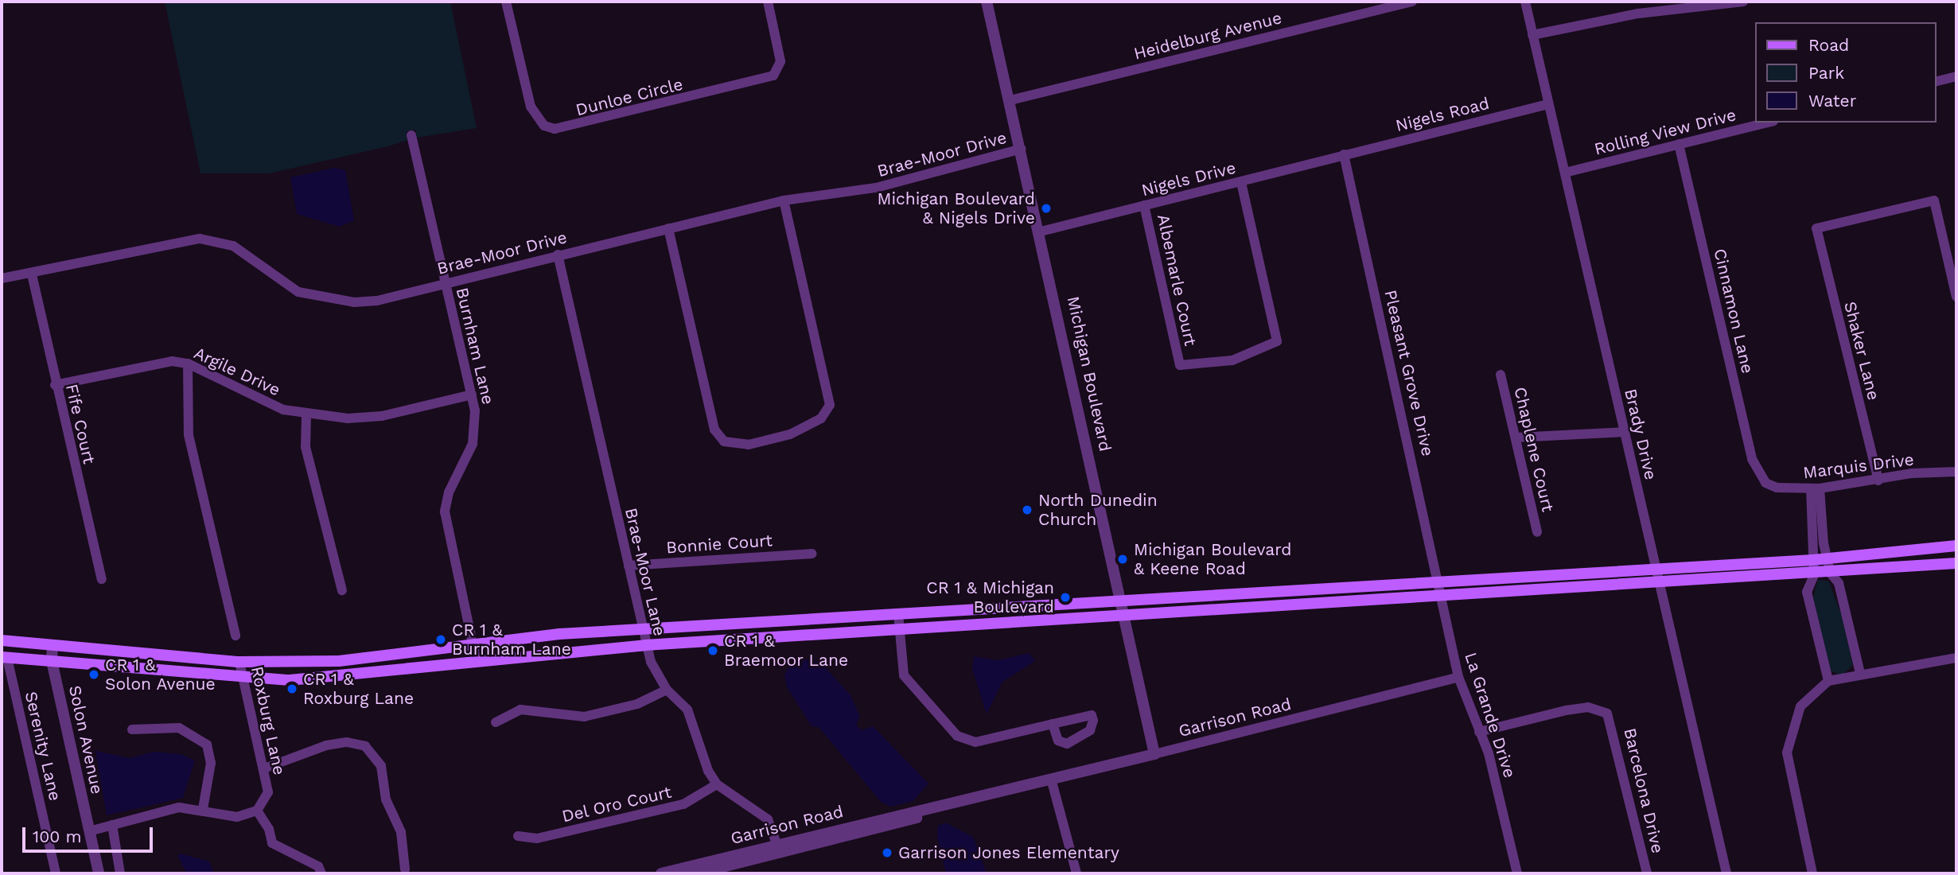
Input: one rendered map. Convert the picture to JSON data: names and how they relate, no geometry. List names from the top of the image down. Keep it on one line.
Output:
{"streets":{"street":["Heidelburg Avenue","Dunloe Circle","Nigels Road","Rolling View Drive","Brae-Moor Drive","Nigels Drive","Albemarle Court","Cinnamon Lane","Burnham Lane","Shaker Lane","Argile Drive","Pleasant Grove Drive","Michigan Boulevard","Fife Court","Brady Drive","Chaplene Court","Marquis Drive","Bonnie Court","Brae-Moor Lane","La Grande Drive","Garrison Road","Roxburg Lane","Solon Avenue","Serenity Lane","Barcelona Drive","Del Oro Court"]},"crossings":[["Heidelburg Avenue","Michigan Boulevard"],["Nigels Road","Nigels Drive"],["Nigels Road","Pleasant Grove Drive"],["Nigels Road","Brady Drive"],["Rolling View Drive","Cinnamon Lane"],["Rolling View Drive","Brady Drive"],["Brae-Moor Drive","Burnham Lane"],["Brae-Moor Drive","Michigan Boulevard"],["Brae-Moor Drive","Fife Court"],["Brae-Moor Drive","Brae-Moor Lane"],["Nigels Drive","Albemarle Court"],["Nigels Drive","Pleasant Grove Drive"],["Nigels Drive","Michigan Boulevard"],["Cinnamon Lane","Marquis Drive"],["Burnham Lane","Argile Drive"],["Shaker Lane","Marquis Drive"],["Argile Drive","Fife Court"],["Pleasant Grove Drive","La Grande Drive"],["Michigan Boulevard","Garrison Road"],["Bonnie Court","Brae-Moor Lane"],["Brae-Moor Lane","Del Oro Court"],["La Grande Drive","Garrison Road"],["La Grande Drive","Barcelona Drive"]],"places":["Michigan Boulevard & Nigels Drive","North Dunedin Church","Michigan Boulevard & Keene Road","CR 1 & Michigan Boulevard","CR 1 & Burnham Lane","CR 1 & Braemoor Lane","CR 1 & Solon Avenue","CR 1 & Roxburg Lane","Garrison Jones Elementary"],"legend":["Road","Park","Water"],"scale_bar":"100 m"}
